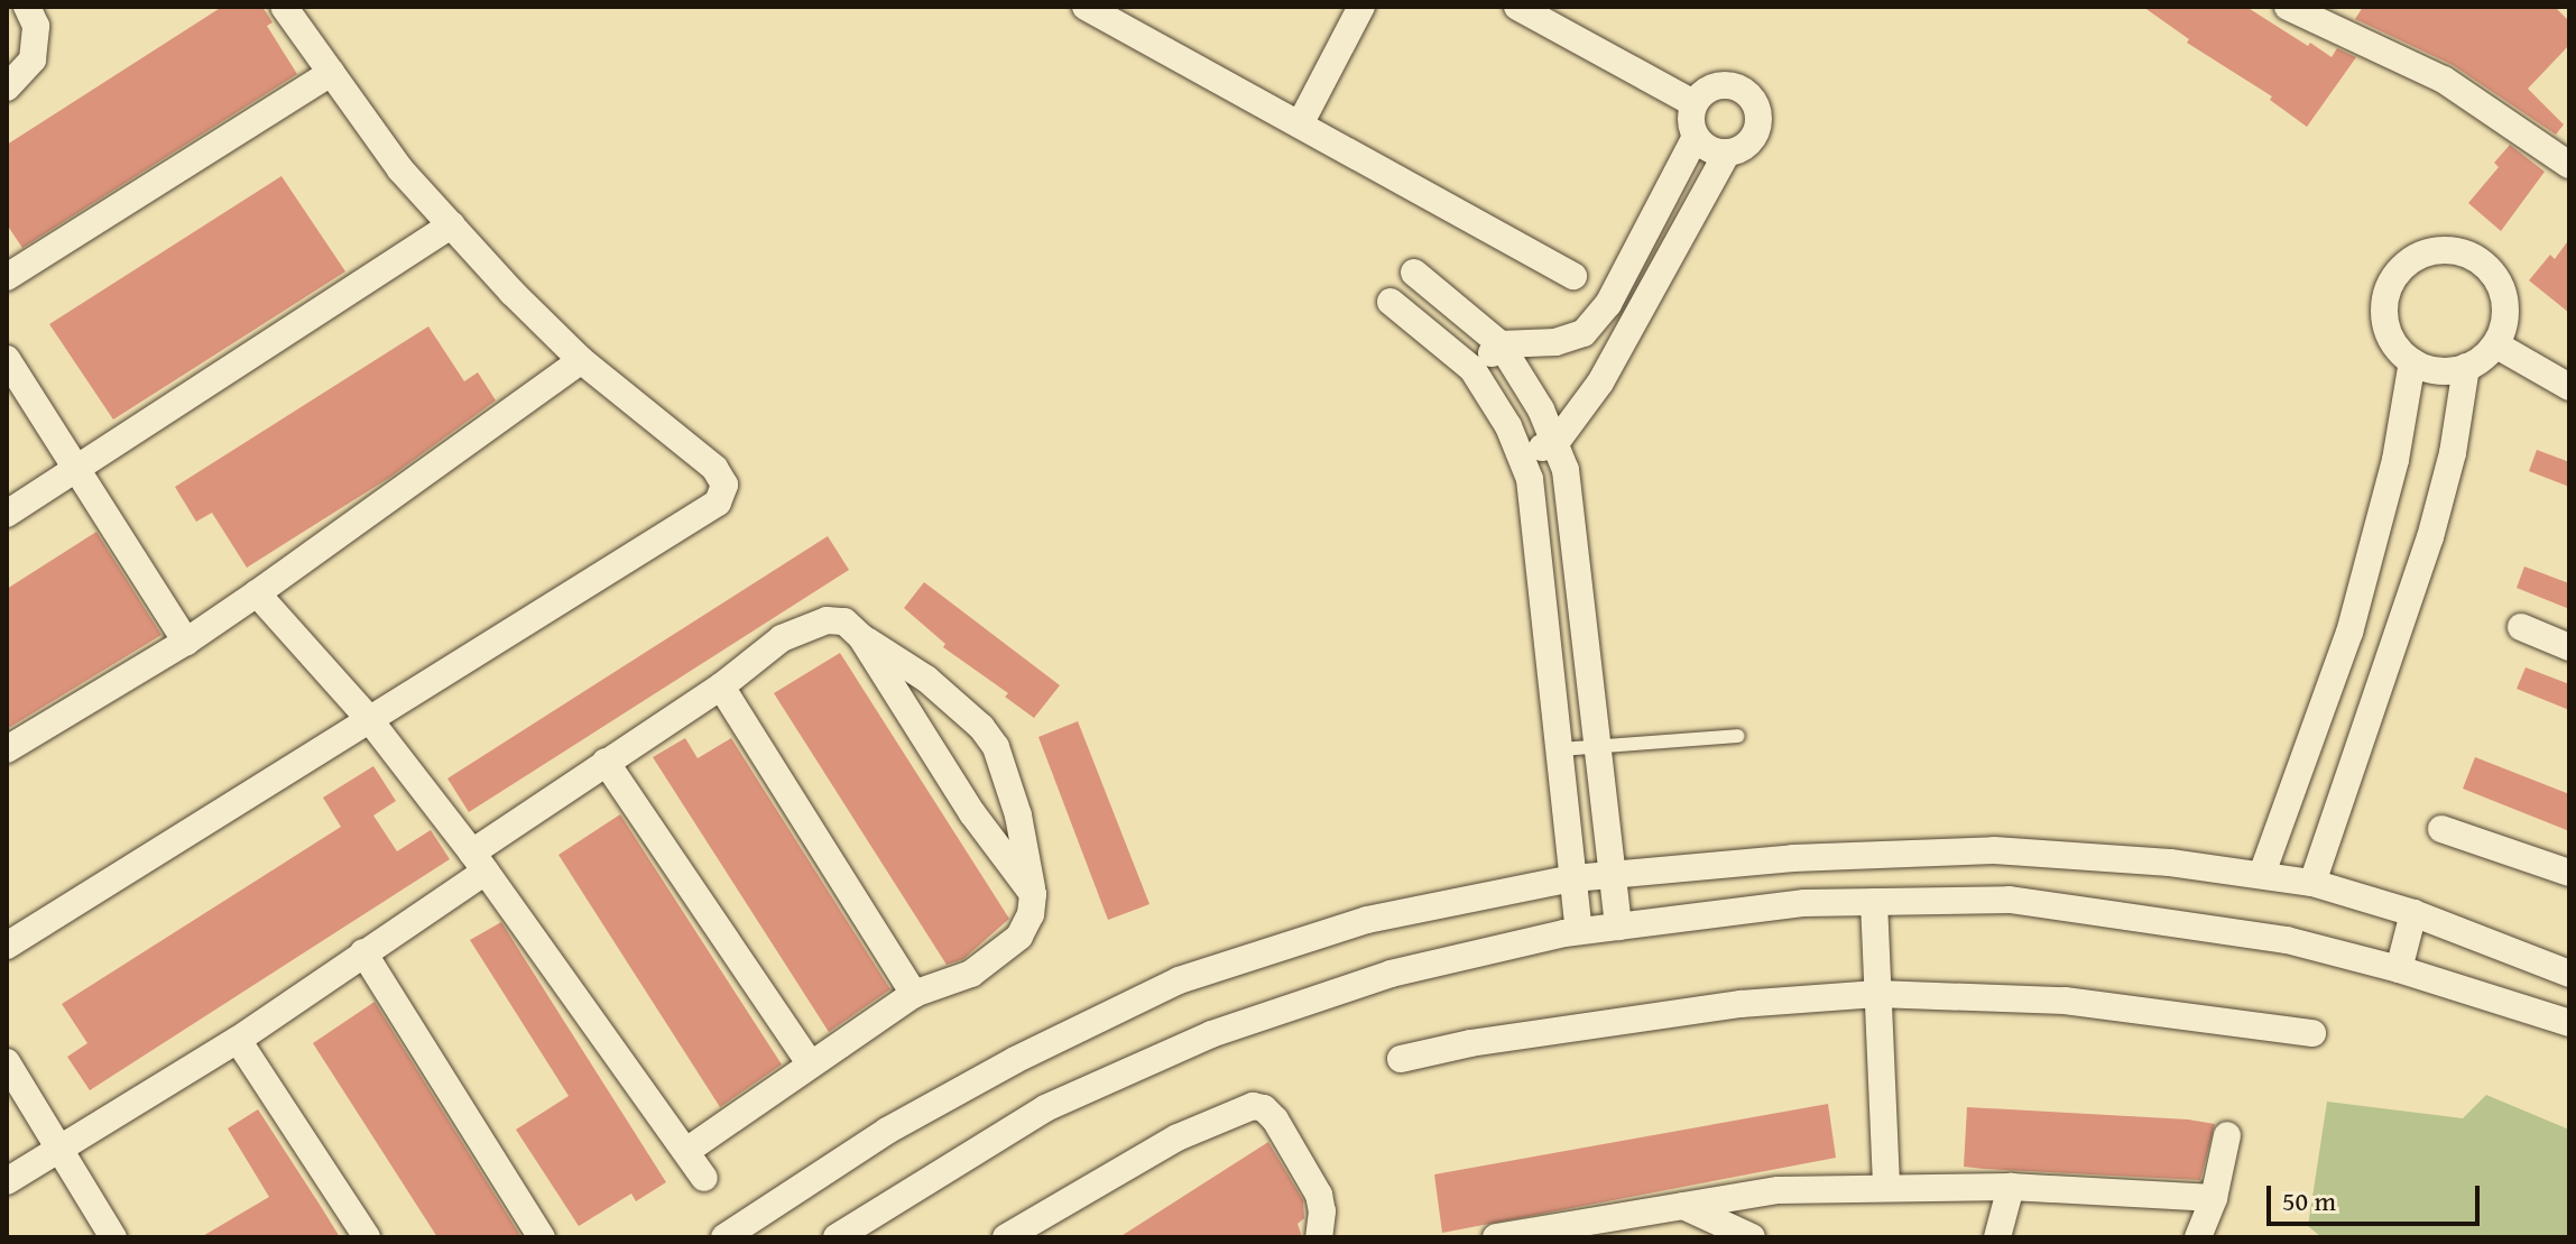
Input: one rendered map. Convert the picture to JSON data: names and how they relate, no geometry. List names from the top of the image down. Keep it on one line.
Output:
{"scale_bar":"50 m"}
